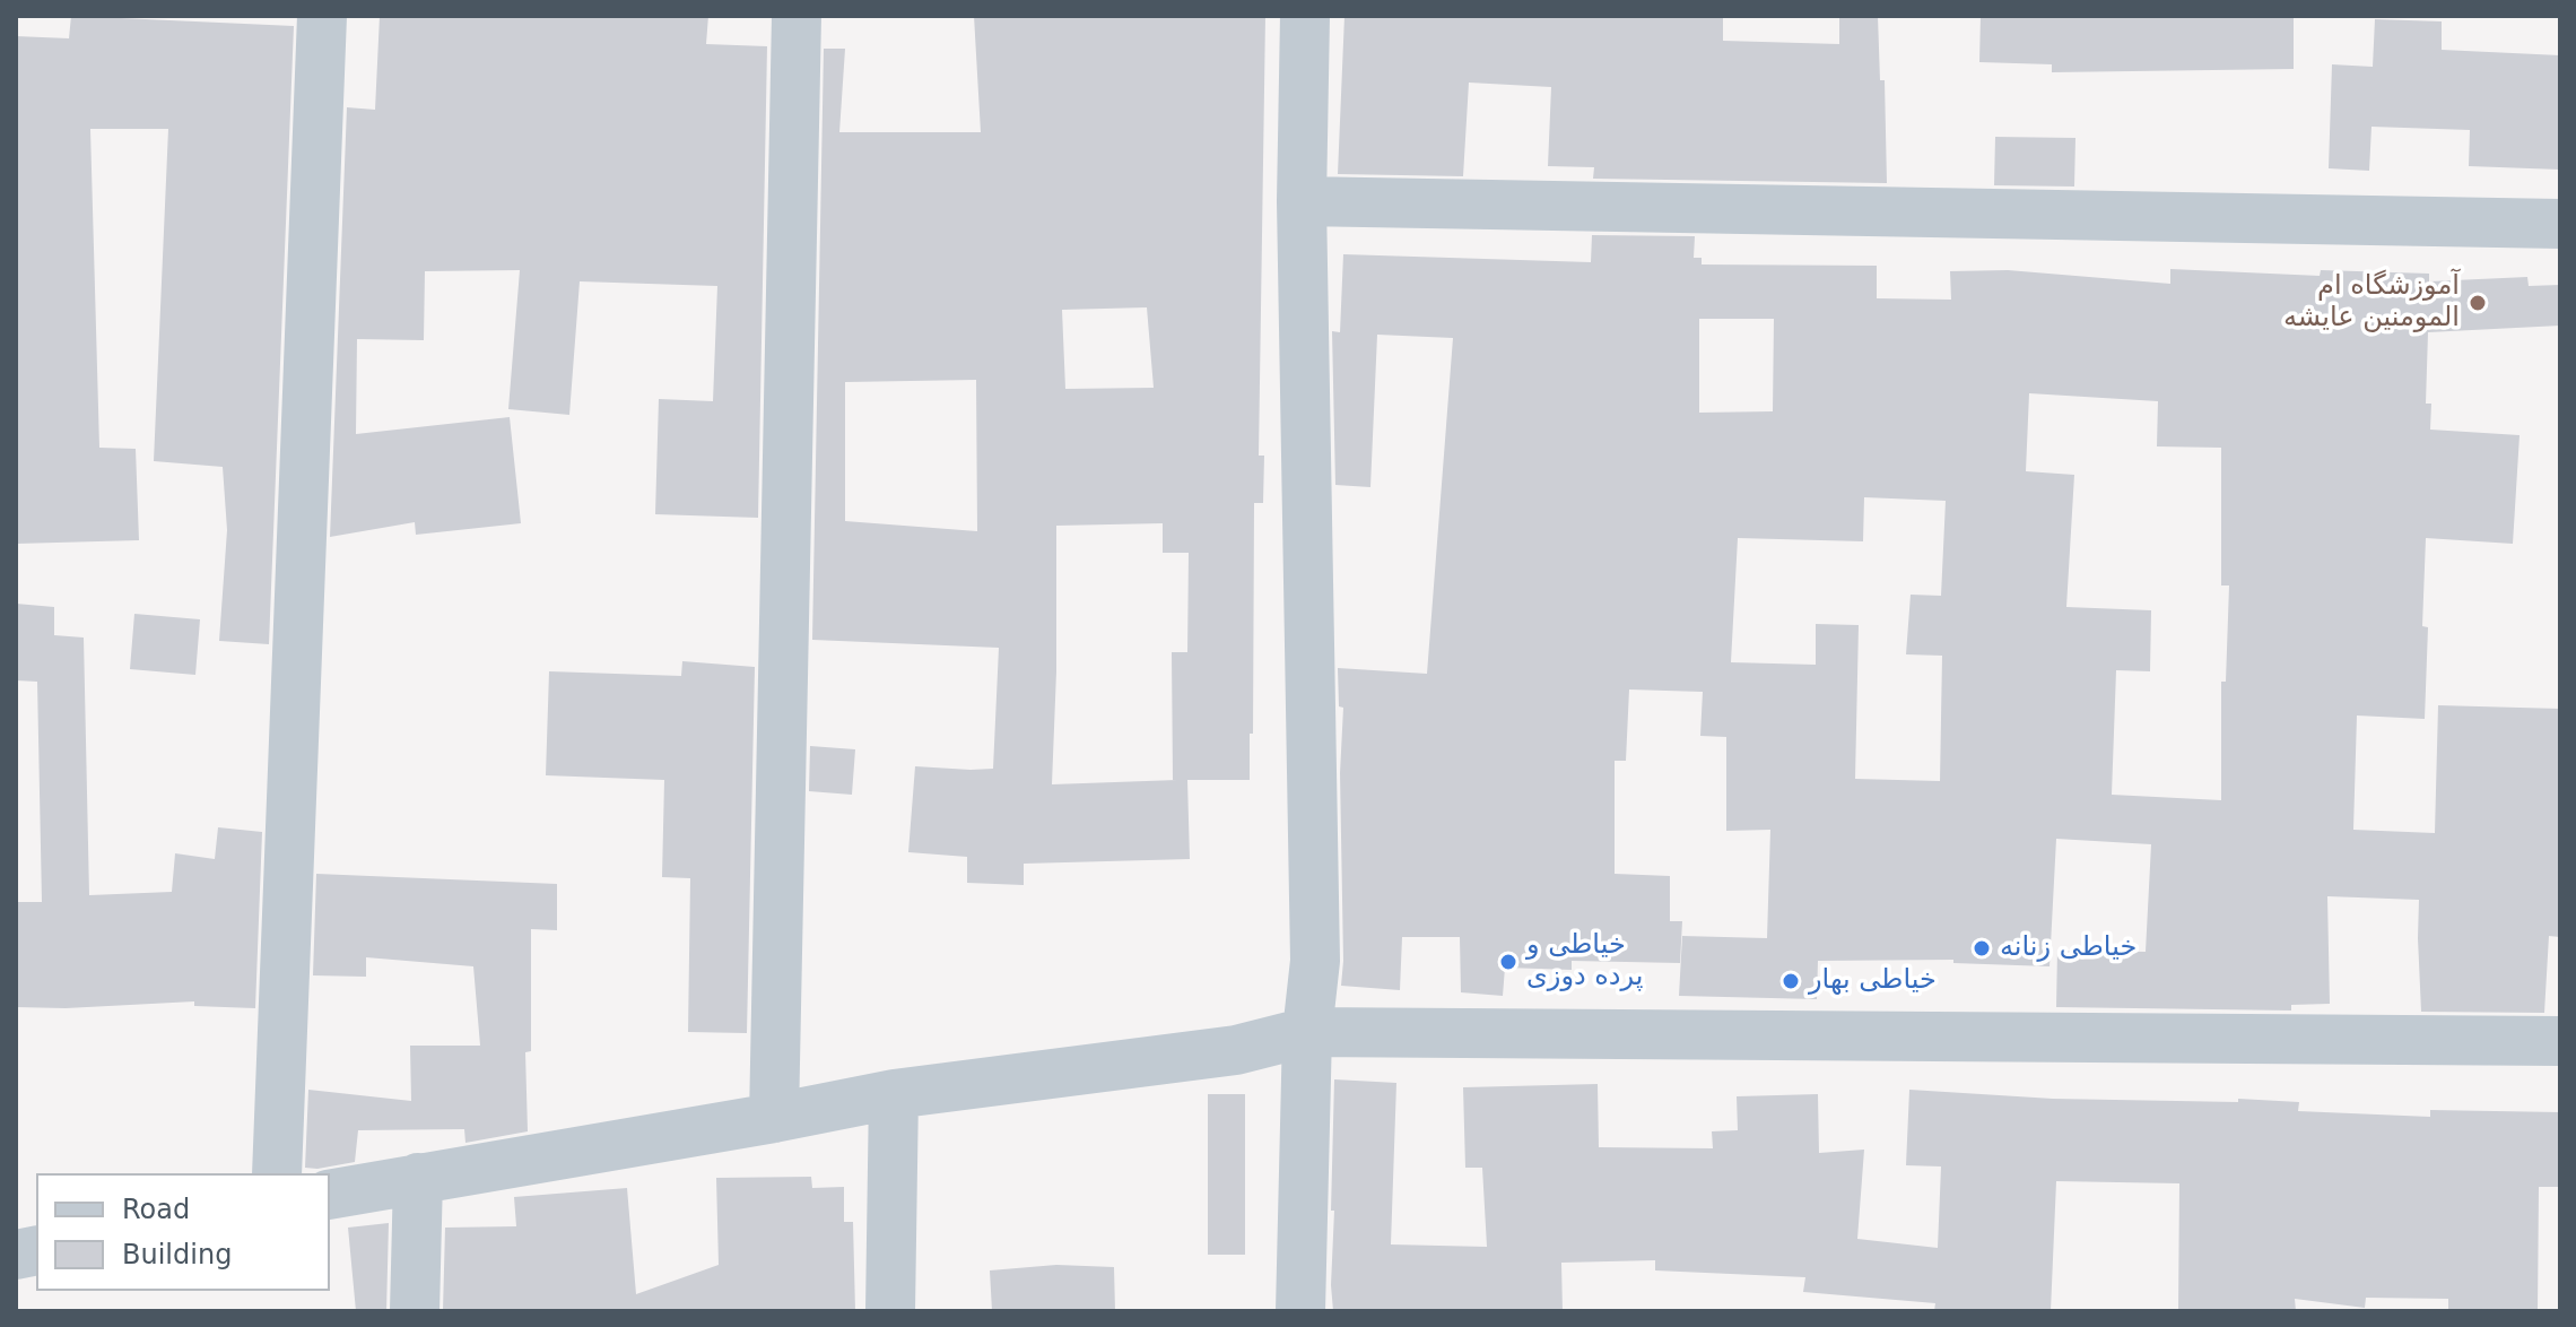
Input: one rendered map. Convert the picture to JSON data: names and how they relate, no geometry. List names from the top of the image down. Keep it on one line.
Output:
{"places":["آموزشگاه ام المومنین عایشه","خیاطی زنانه","خیاطی و پرده دوزی","خیاطی بهار"],"legend":["Road","Building"]}
